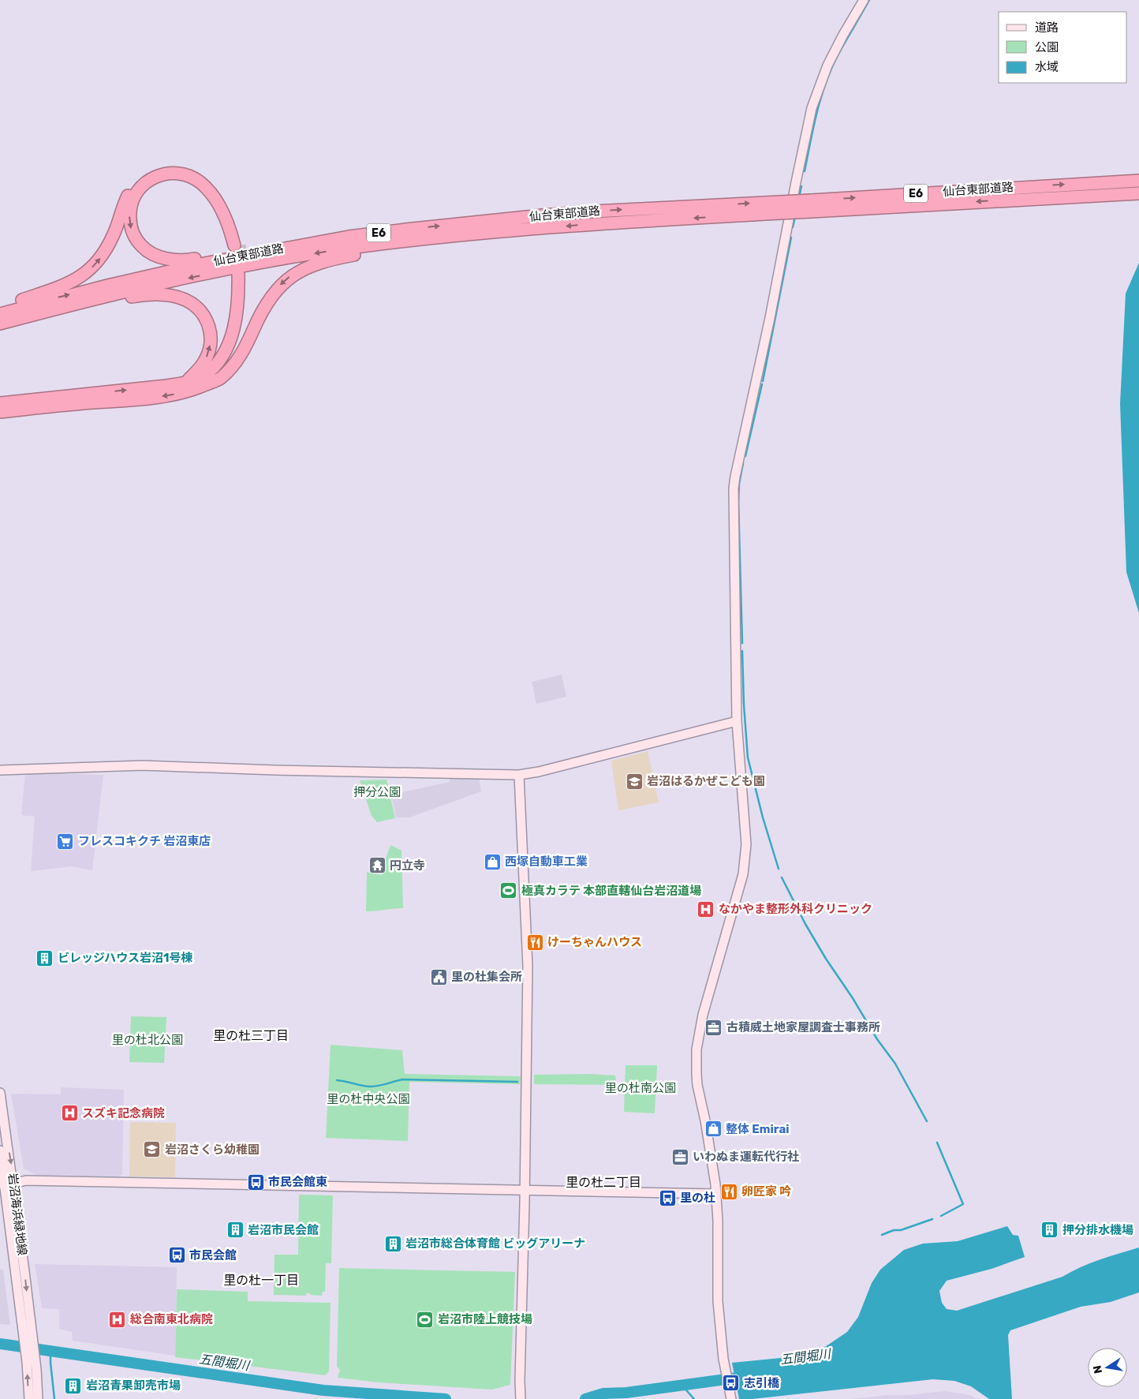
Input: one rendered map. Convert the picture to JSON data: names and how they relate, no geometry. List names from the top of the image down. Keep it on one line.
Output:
{"streets":{"highway":["仙台東部道路","E6"],"street":["岩沼海浜緑地線"]},"districts":["里の杜三丁目","里の杜二丁目","里の杜一丁目"],"water":["五間堀川"],"parks":["押分公園","里の杜北公園","里の杜南公園","里の杜中央公園"],"places":{"school or university":["岩沼はるかぜこども園","岩沼さくら幼稚園"],"supermarket":["フレスコキクチ 岩沼東店"],"shop":["西塚自動車工業","整体 Emirai"],"temple":["円立寺"],"sports":["極真カラテ 本部直轄仙台岩沼道場","岩沼市陸上競技場"],"hospital":["なかやま整形外科クリニック","スズキ記念病院","総合南東北病院"],"restaurant":["けーちゃんハウス","卵匠家 吟"],"building":["ビレッジハウス岩沼1号棟","岩沼市民会館","押分排水機場","岩沼市総合体育館 ビッグアリーナ","岩沼青果卸売市場"],"public building":["里の杜集会所"],"office":["古積威土地家屋調査士事務所","いわぬま運転代行社"],"bus stop":["市民会館東","里の杜","市民会館","志引橋"]},"legend":["道路","公園","水域"],"north":"left"}
